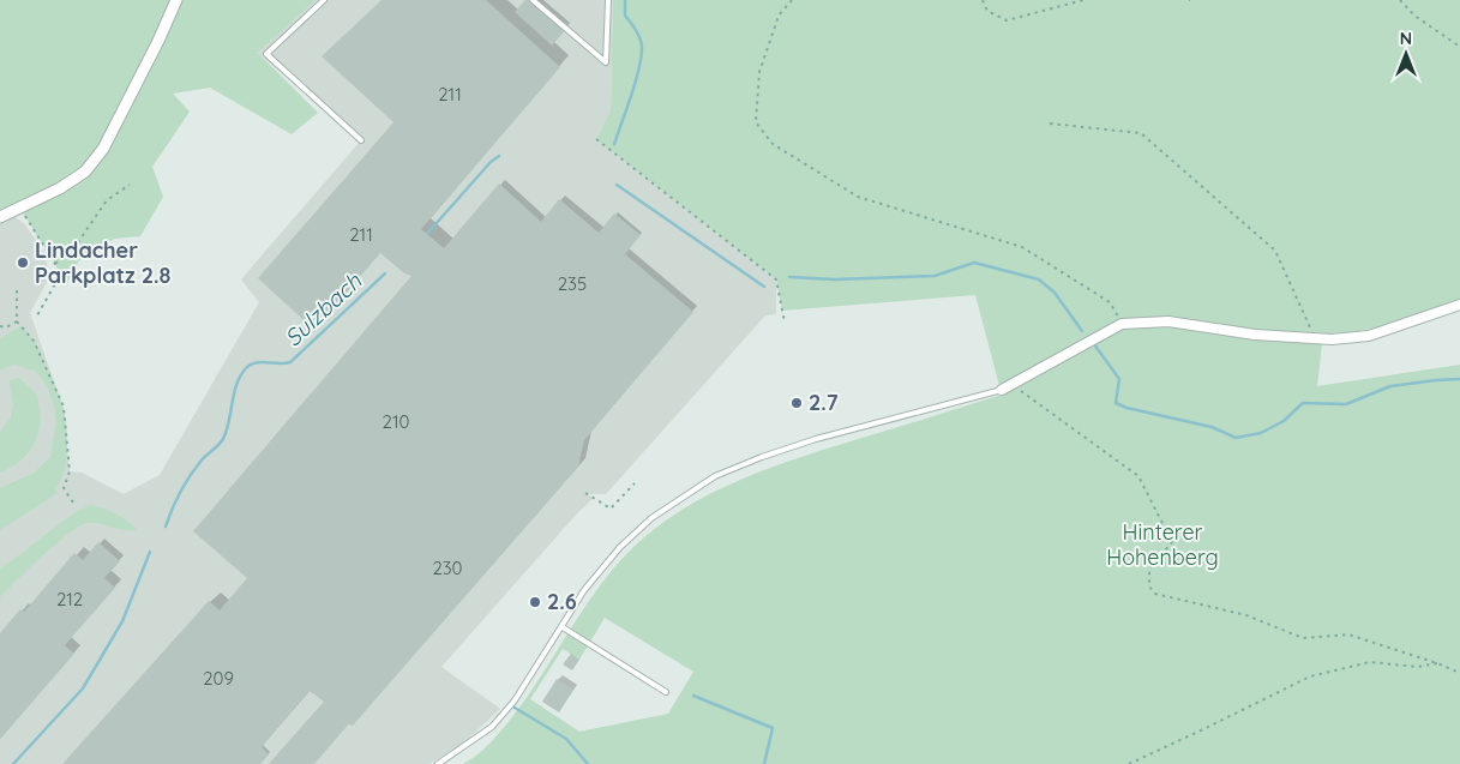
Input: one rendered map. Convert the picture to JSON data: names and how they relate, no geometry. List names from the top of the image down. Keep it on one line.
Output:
{"water":["Sulzbach"],"parks":["Hinterer Hohenberg"],"places":["Lindacher Parkplatz 2.8","2.7","2.6"],"house_numbers":["211","211","235","210","230","212","209"],"north":"top"}
